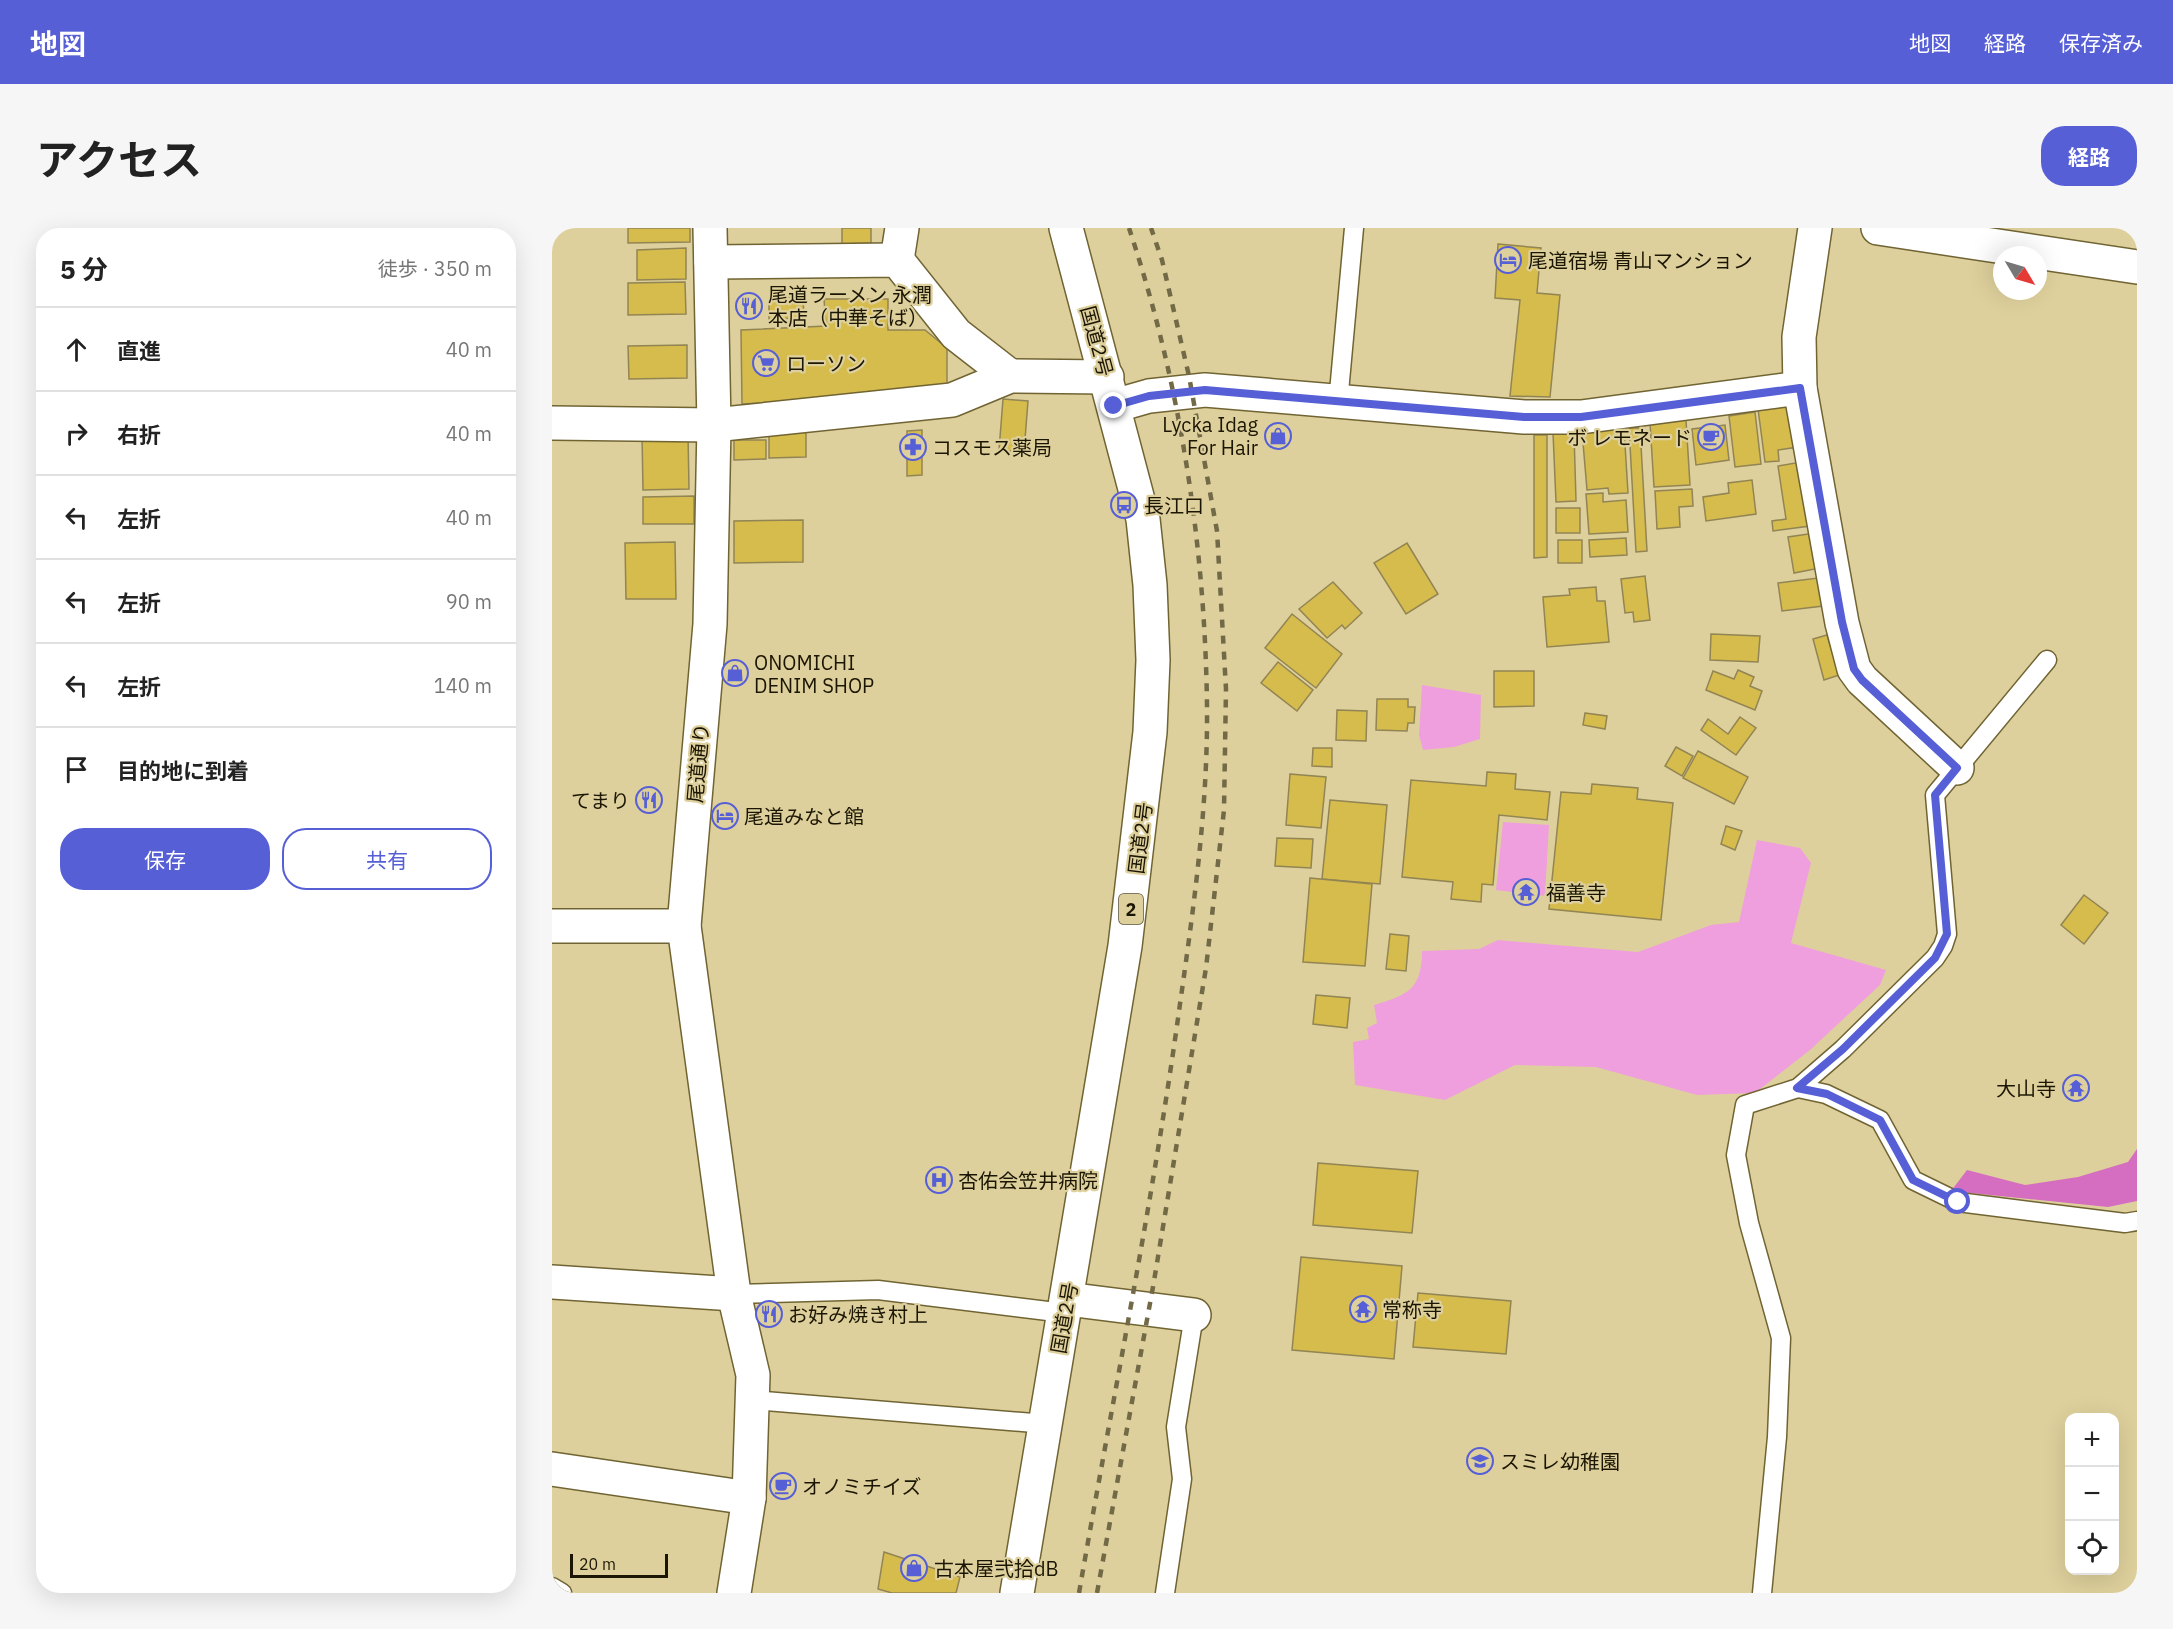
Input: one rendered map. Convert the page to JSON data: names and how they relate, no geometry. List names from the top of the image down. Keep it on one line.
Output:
{"streets":{"main road":["国道2号","尾道通り","2"]},"places":{"hotel":["尾道宿場 青山マンション","尾道みなと館"],"restaurant":["尾道ラーメン 永潤 本店（中華そば）","てまり","お好み焼き村上"],"supermarket":["ローソン"],"shop":["Lycka Idag For Hair","ONOMICHI DENIM SHOP","古本屋弐拾dB"],"cafe":["ボ レモネード","オノミチイズ"],"pharmacy":["コスモス薬局"],"bus stop":["長江口"],"temple":["福善寺","大山寺","常称寺"],"hospital":["杏佑会笠井病院"],"school or university":["スミレ幼稚園"]},"scale_bar":"20 m","north":"bottom right","page":{"header":"地図","nav":["地図","経路","保存済み"],"title":"アクセス","buttons":["経路",["保存","共有"]],"heading":["5 分","徒歩 · 350 m"],"list":[["直進","40 m"],["右折","40 m"],["左折","40 m"],["左折","90 m"],["左折","140 m"],"目的地に到着"],"map_buttons":["+","−"],"scale":"20 m"}}
